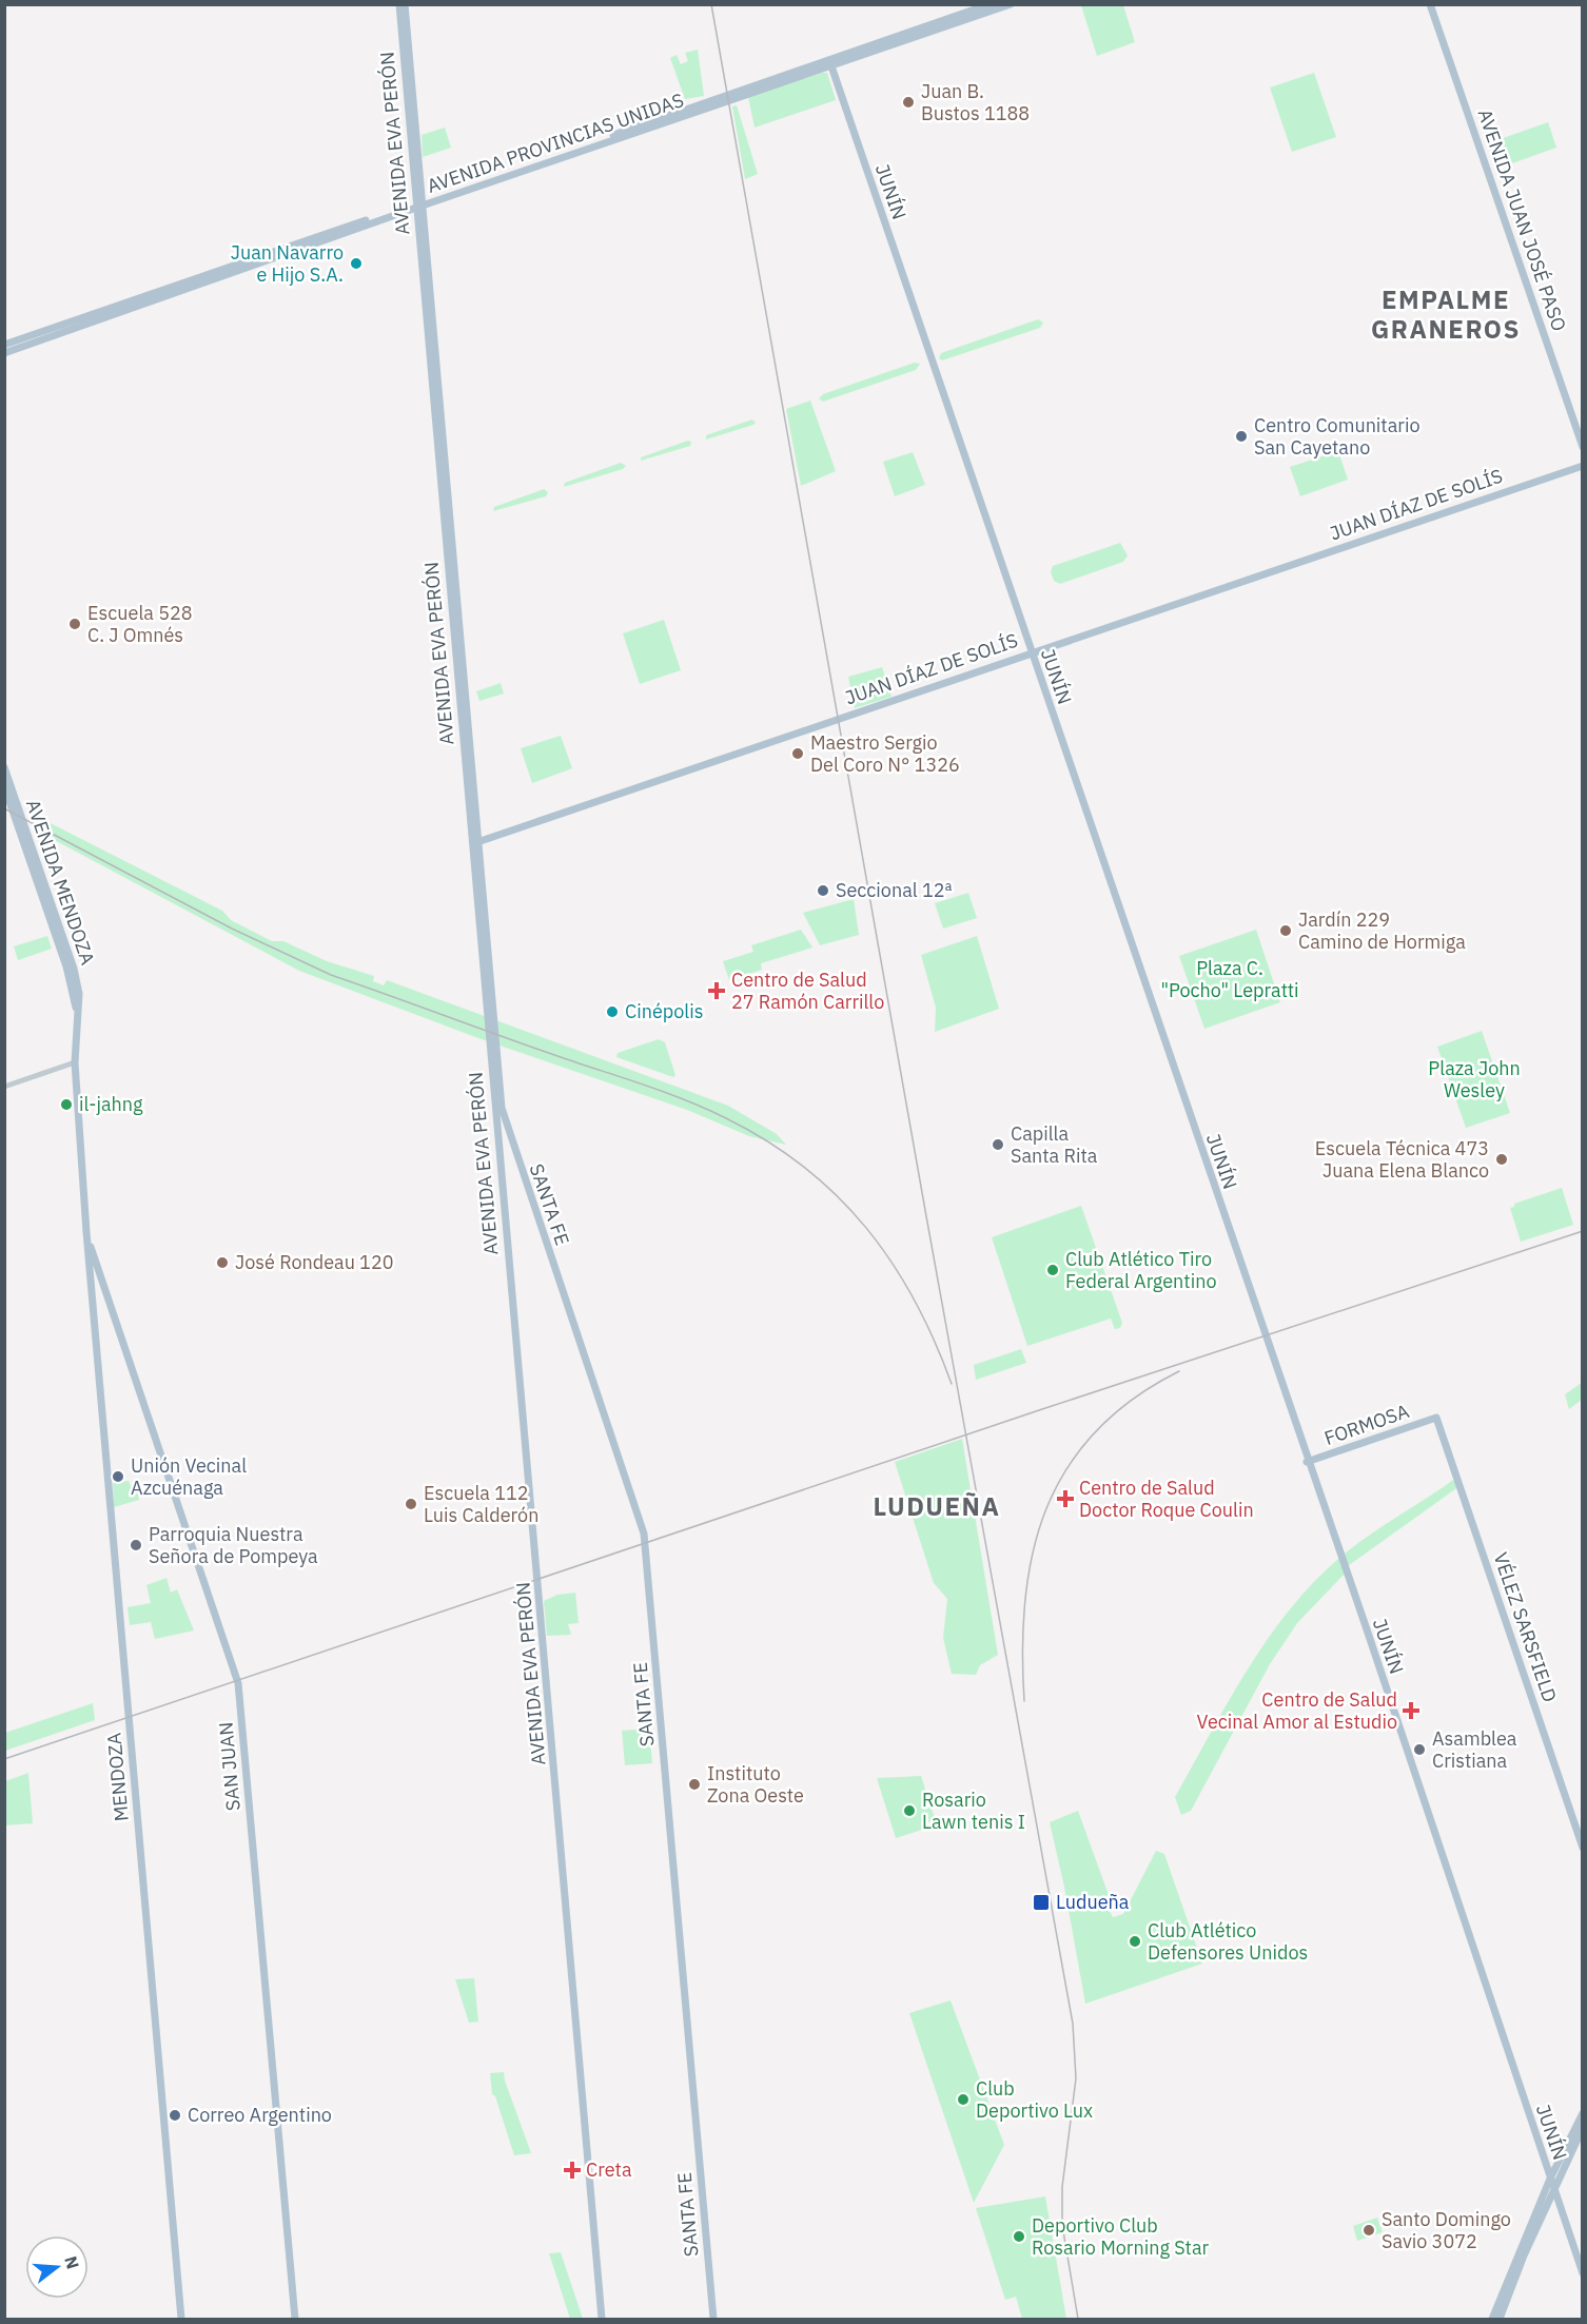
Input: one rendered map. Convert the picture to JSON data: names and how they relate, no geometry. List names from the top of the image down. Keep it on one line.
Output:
{"streets":{"main road":["AVENIDA EVA PERÓN","AVENIDA PROVINCIAS UNIDAS","JUNÍN","AVENIDA JUAN JOSÉ PASO","JUAN DÍAZ DE SOLÍS","AVENIDA MENDOZA","SANTA FE","FORMOSA","VÉLEZ SARSFIELD","SAN JUAN","MENDOZA"]},"crossings":[["AVENIDA EVA PERÓN","AVENIDA PROVINCIAS UNIDAS"],["AVENIDA EVA PERÓN","JUAN DÍAZ DE SOLÍS"],["AVENIDA EVA PERÓN","SANTA FE"],["AVENIDA PROVINCIAS UNIDAS","JUNÍN"],["JUNÍN","JUAN DÍAZ DE SOLÍS"],["JUNÍN","FORMOSA"],["AVENIDA MENDOZA","SAN JUAN"],["AVENIDA MENDOZA","MENDOZA"],["FORMOSA","VÉLEZ SARSFIELD"],["SAN JUAN","MENDOZA"]],"districts":["EMPALME GRANEROS","LUDUEÑA"],"parks":["Plaza C. \"Pocho\" Lepratti","Plaza John Wesley"],"places":{"other":["Juan B. Bustos 1188","Juan Navarro e Hijo S.A.","Centro Comunitario San Cayetano","Escuela 528 C. J Omnés","Maestro Sergio Del Coro N° 1326","Seccional 12ª","Jardín 229 Camino de Hormiga","Cinépolis","il-jahng","Capilla Santa Rita","Escuela Técnica 473 Juana Elena Blanco","José Rondeau 120","Club Atlético Tiro Federal Argentino","Unión Vecinal Azcuénaga","Escuela 112 Luis Calderón","Parroquia Nuestra Señora de Pompeya","Asamblea Cristiana","Instituto Zona Oeste","Rosario Lawn tenis I","Club Atlético Defensores Unidos","Club Deportivo Lux","Correo Argentino","Santo Domingo Savio 3072","Deportivo Club Rosario Morning Star"],"health":["Centro de Salud 27 Ramón Carrillo","Centro de Salud Doctor Roque Coulin","Centro de Salud Vecinal Amor al Estudio","Creta"],"transit":["Ludueña"]},"north":"right"}
